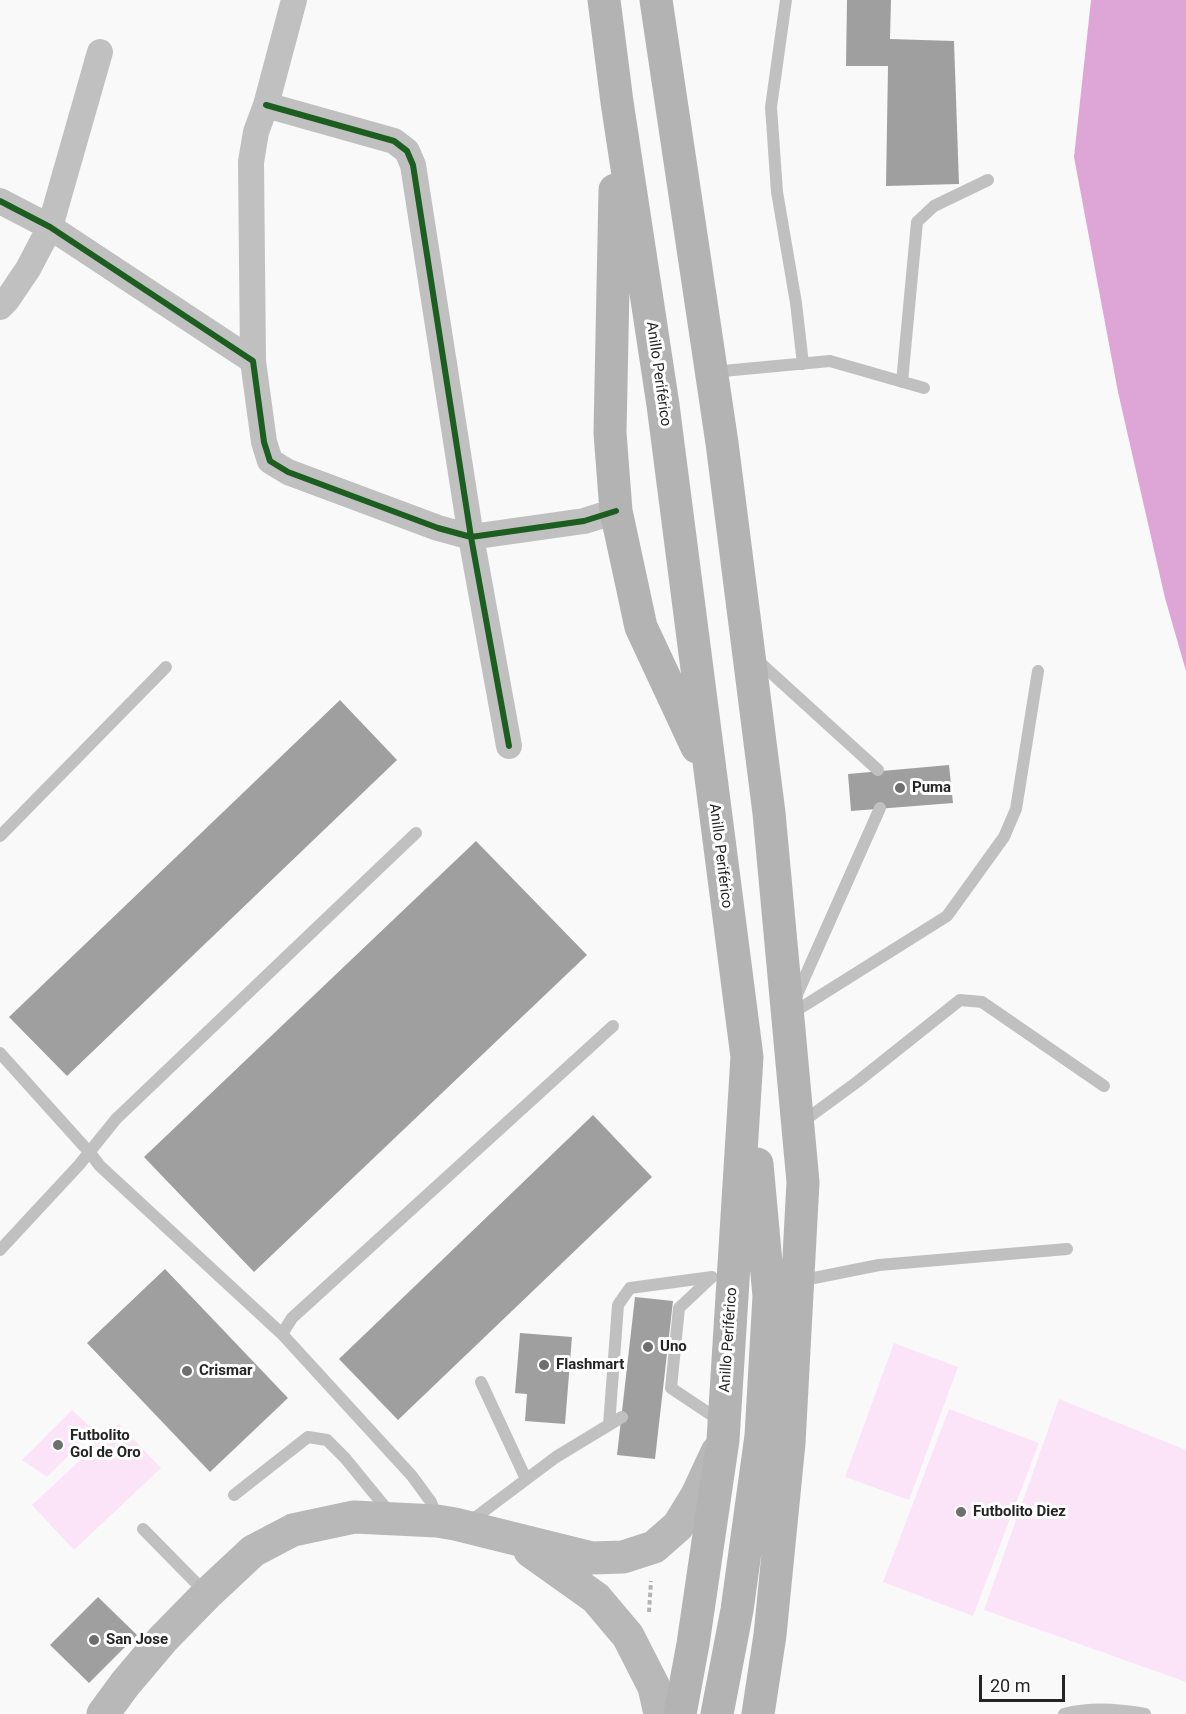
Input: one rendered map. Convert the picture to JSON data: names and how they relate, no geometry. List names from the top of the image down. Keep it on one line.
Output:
{"streets":{"highway":["Anillo Periférico"]},"places":["Puma","Uno","Flashmart","Crismar","Futbolito Gol de Oro","Futbolito Diez","San Jose"],"scale_bar":"20 m"}
